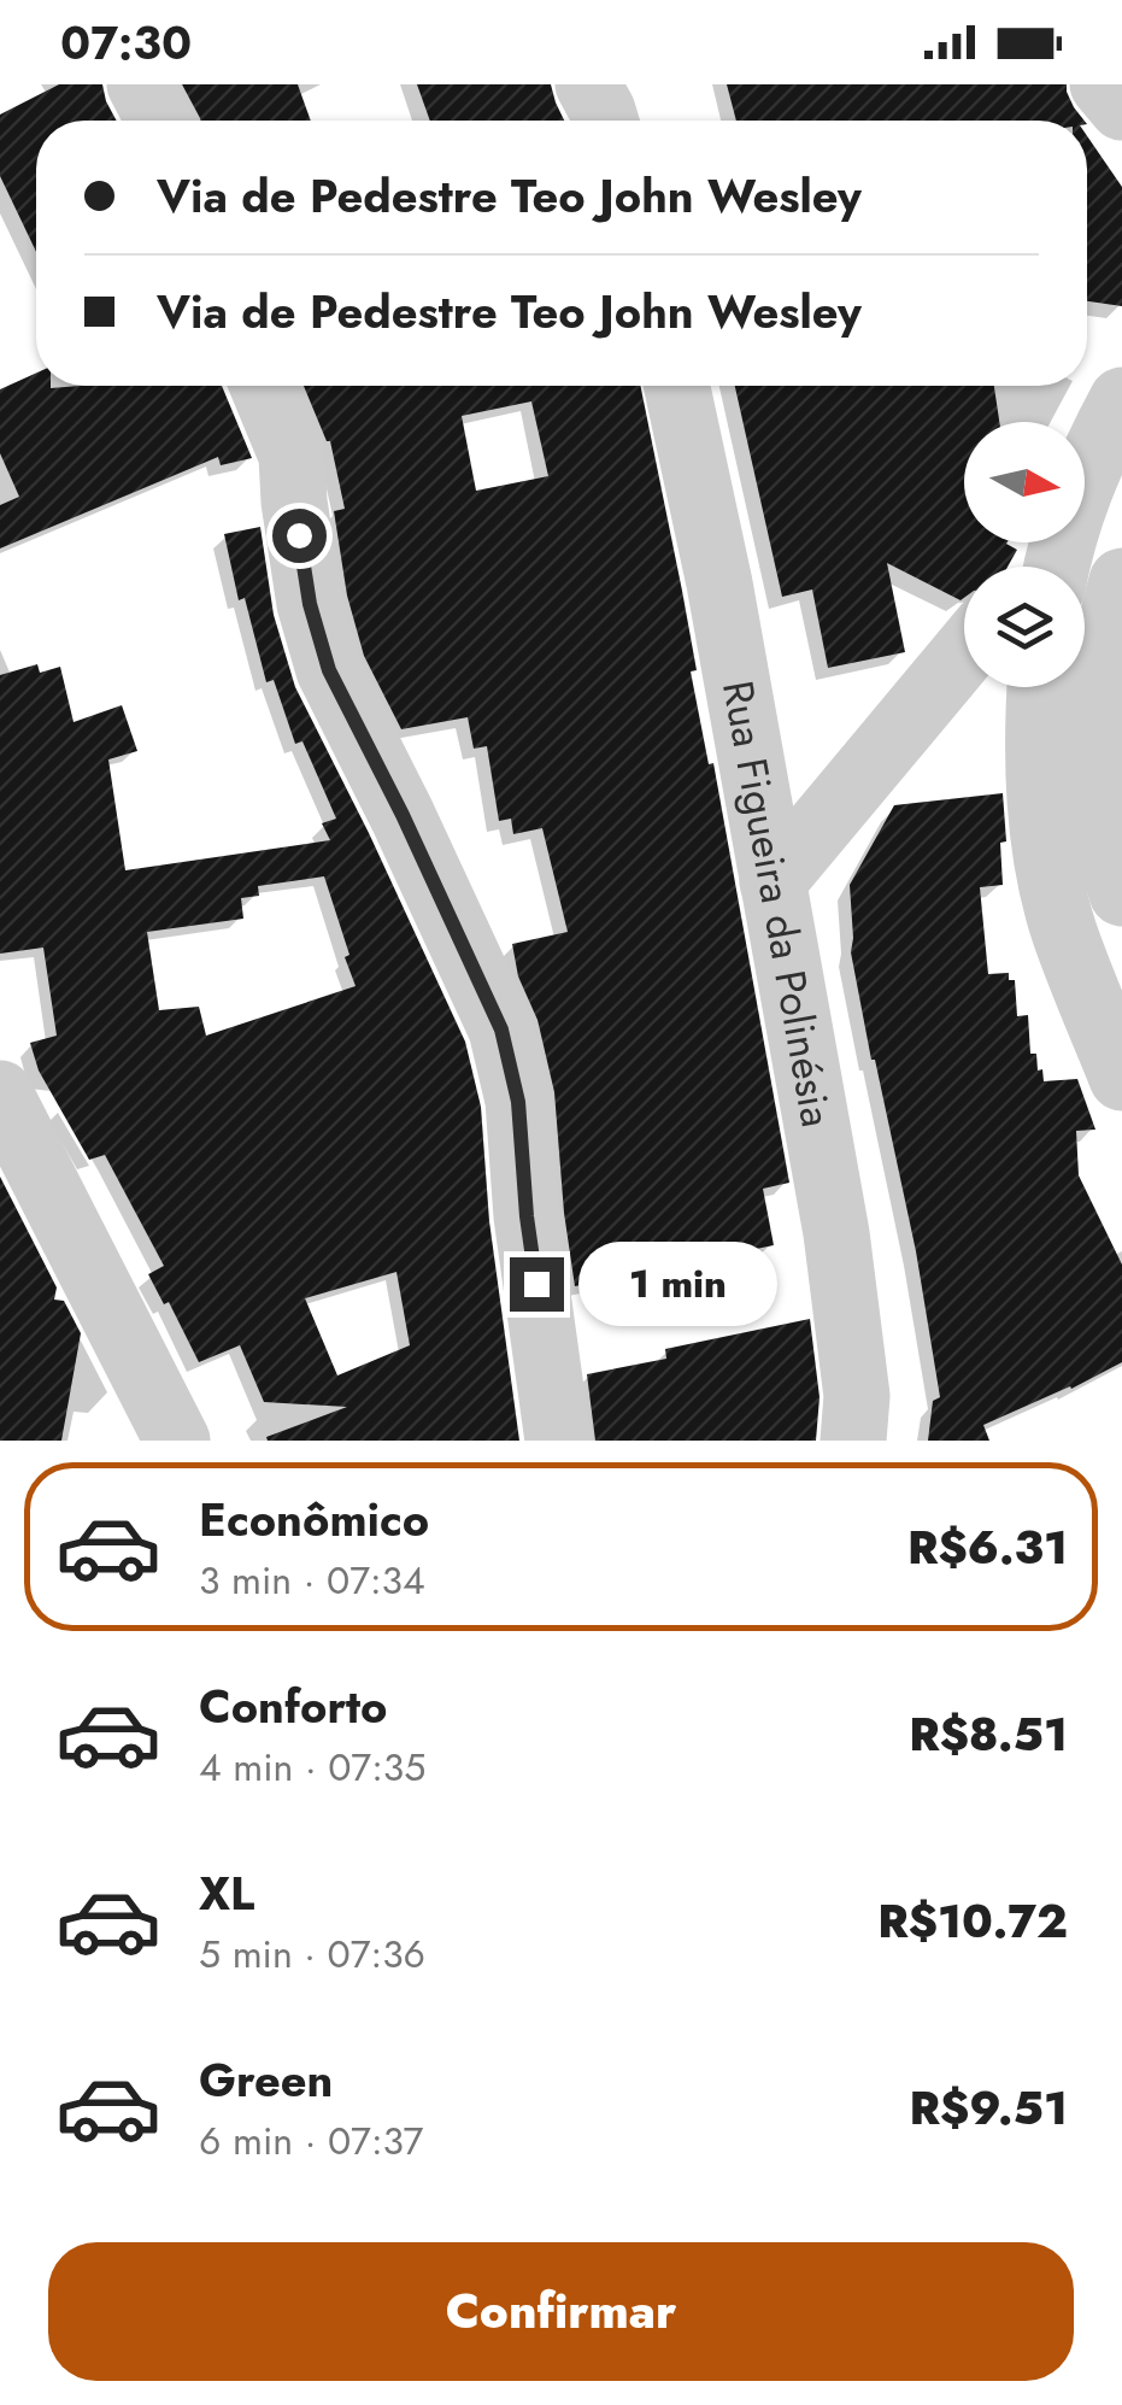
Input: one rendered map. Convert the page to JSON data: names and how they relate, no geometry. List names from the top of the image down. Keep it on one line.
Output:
{"streets":{"street":["Rua Figueira da Polinésia"]},"north":"right","page":{"status":"07:30","banner":["Via de Pedestre Teo John Wesley","Via de Pedestre Teo John Wesley"],"bubble":"1 min","list":[{"name":"Econômico","note":"3 min · 07:34","value":"R$6.31"},{"name":"Conforto","note":"4 min · 07:35","value":"R$8.51"},{"name":"XL","note":"5 min · 07:36","value":"R$10.72"},{"name":"Green","note":"6 min · 07:37","value":"R$9.51"}],"buttons":"Confirmar"}}
